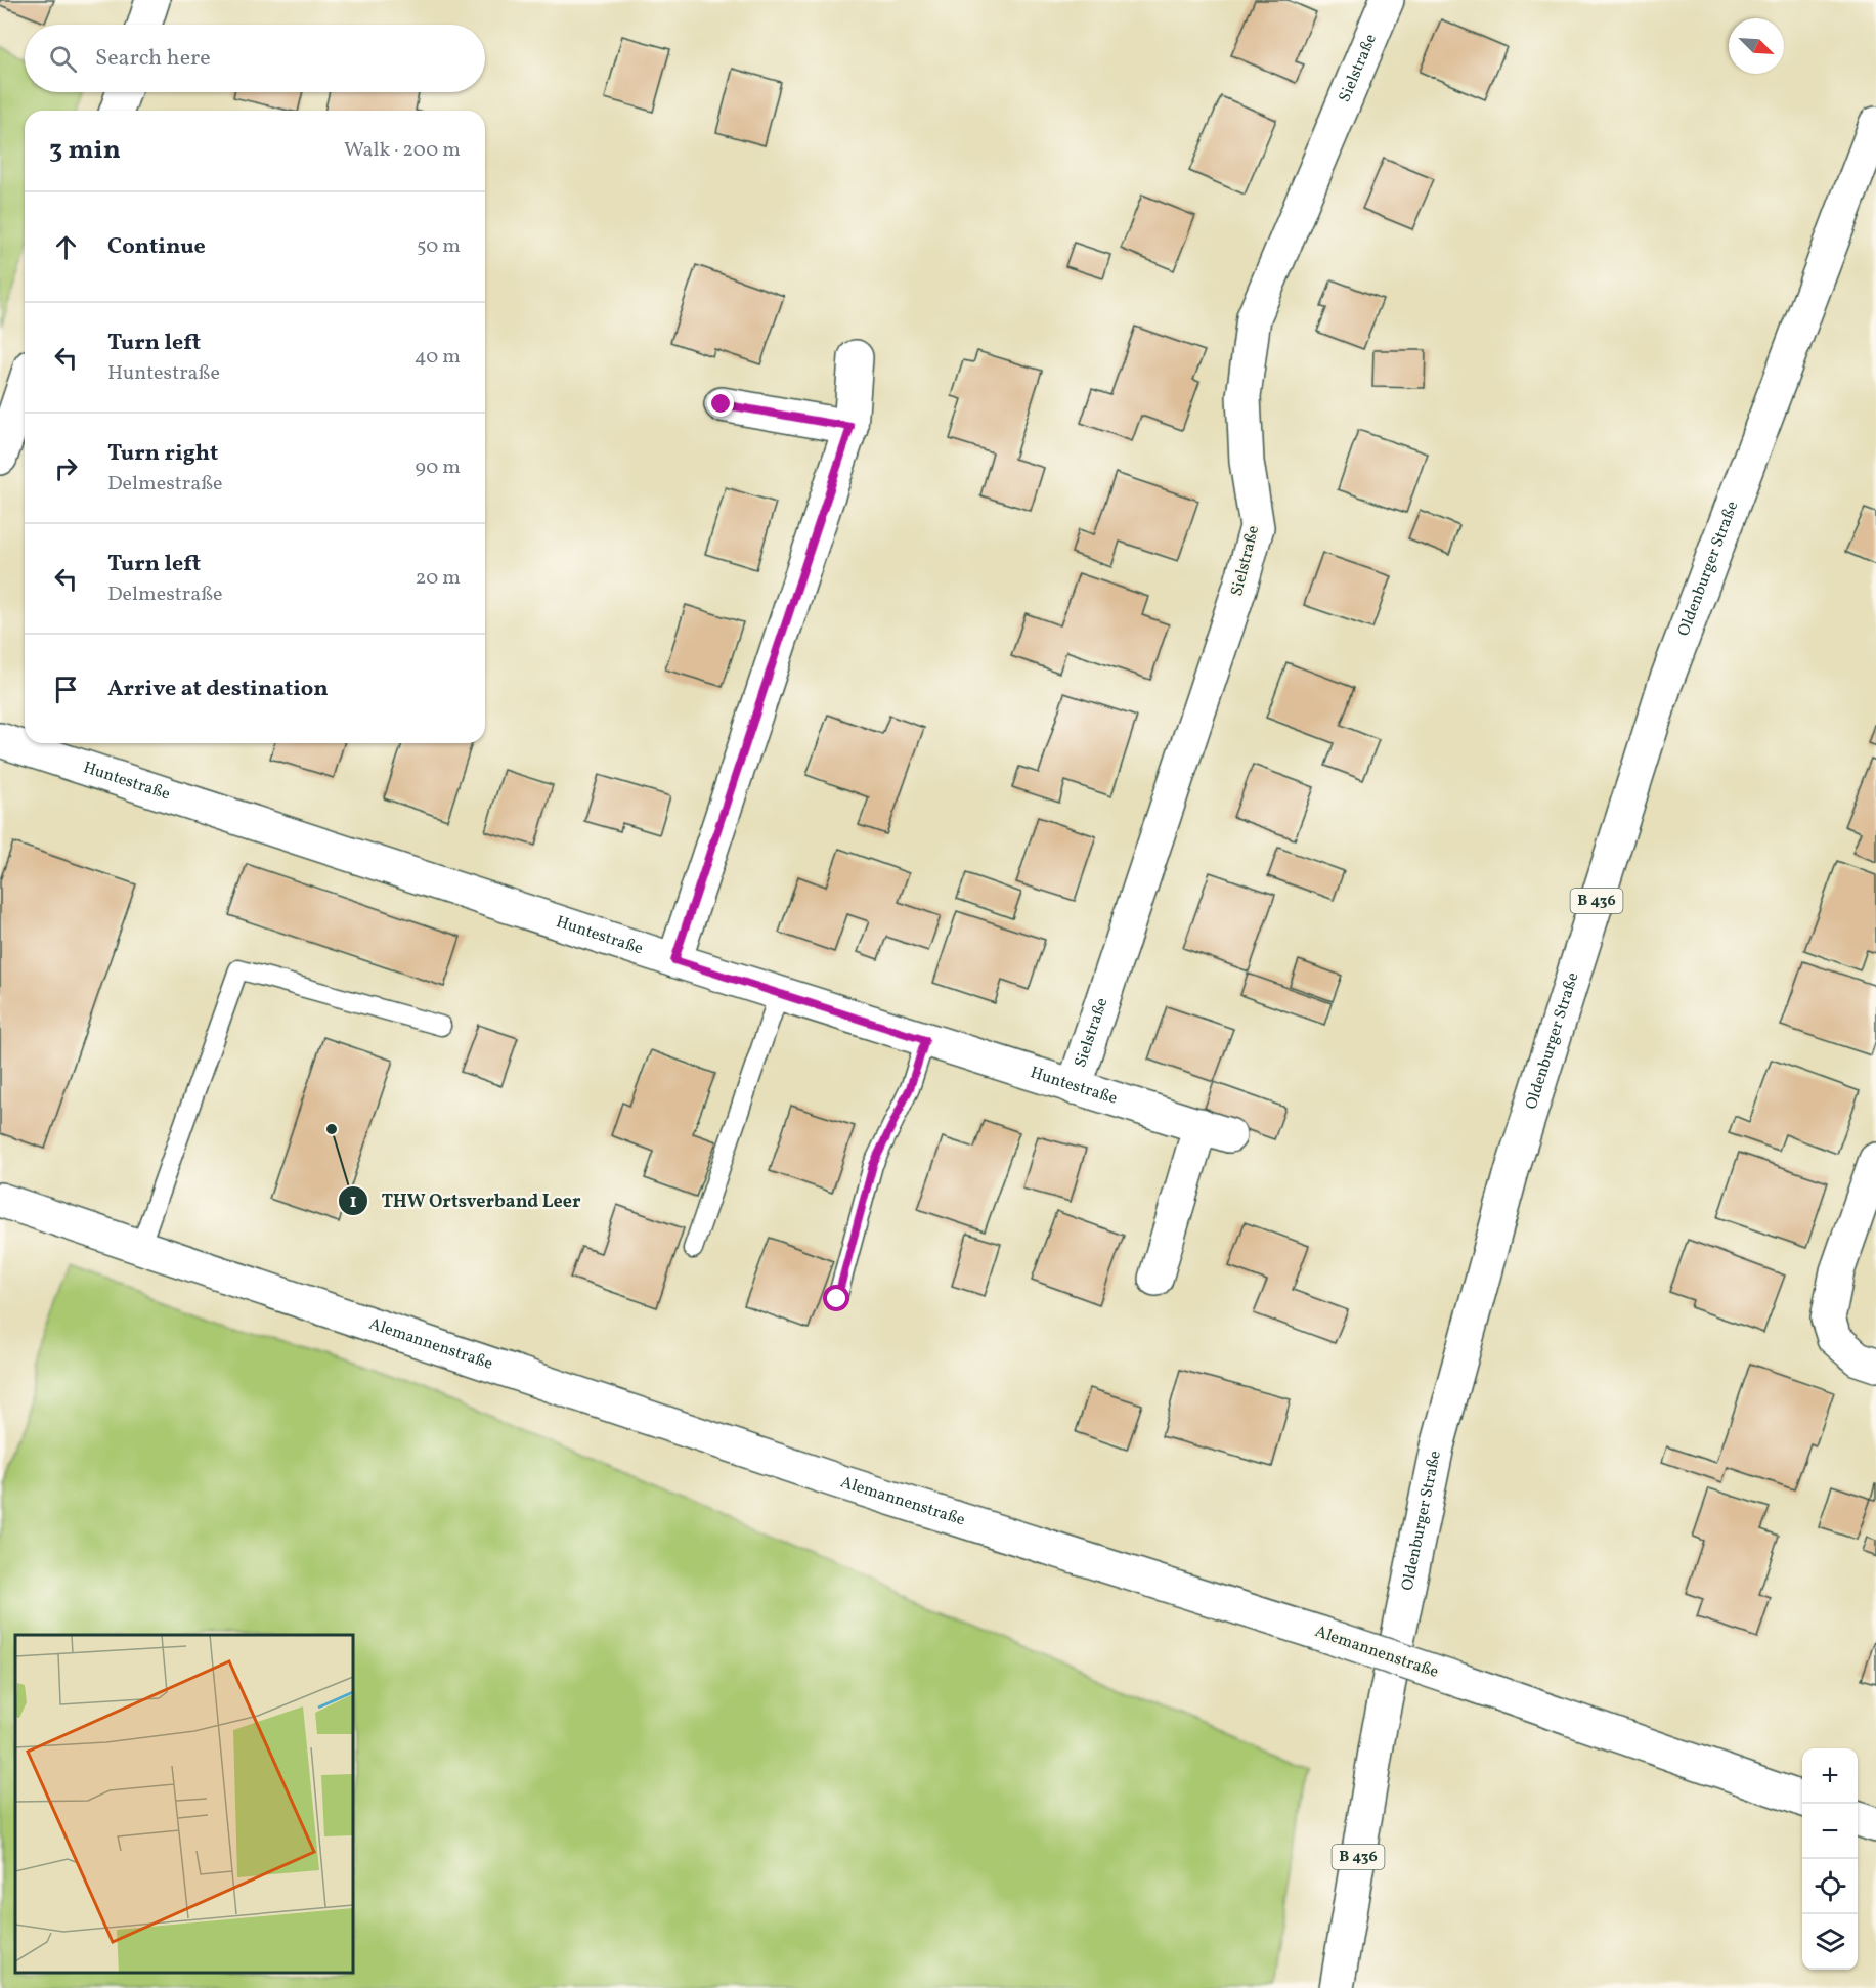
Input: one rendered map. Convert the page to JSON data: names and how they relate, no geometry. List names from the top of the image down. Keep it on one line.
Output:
{"streets":{"street":["Sielstraße","Oldenburger Straße","Huntestraße","B 436","Alemannenstraße"]},"crossings":[["Sielstraße","Huntestraße"]],"places":["THW Ortsverband Leer"],"north":"bottom right","page":{"search":"Search here","heading":["3 min","Walk · 200 m"],"list":[["Continue","50 m"],["Turn left","Huntestraße","40 m"],["Turn right","Delmestraße","90 m"],["Turn left","Delmestraße","20 m"],"Arrive at destination"],"map_buttons":["+","−"]}}
